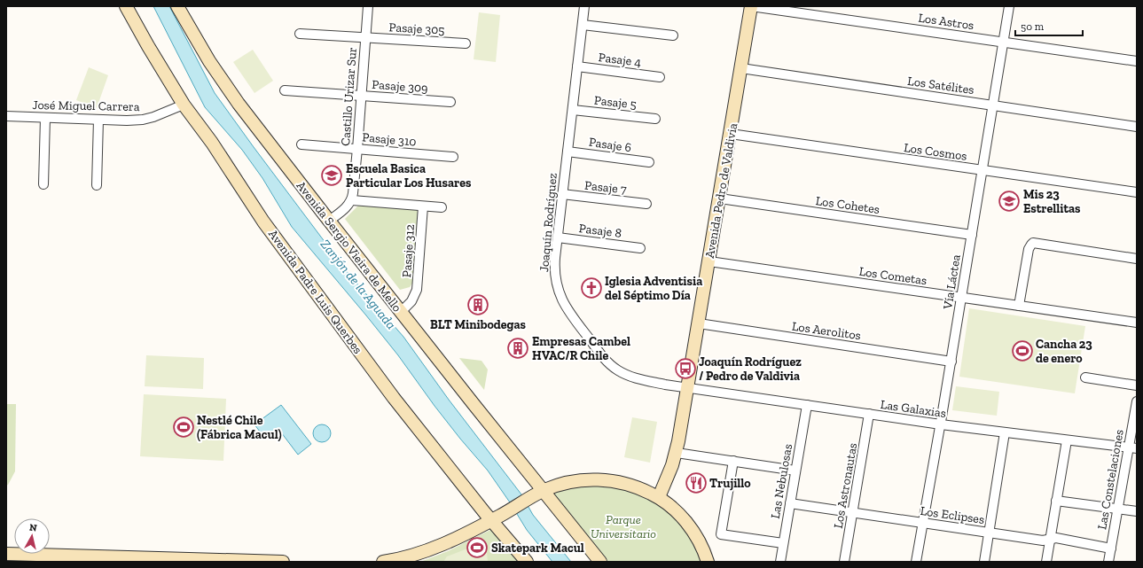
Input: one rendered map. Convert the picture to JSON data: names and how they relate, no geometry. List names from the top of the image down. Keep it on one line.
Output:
{"streets":{"main road":["Avenida Pedro de Valdivia","Avenida Sergio Vieira de Mello","Avenida Padre Luis Querbes"],"street":["Los Astros","Pasaje 305","Pasaje 4","Los Satélites","Pasaje 309","Castillo Urizar Sur","Pasaje 5","José Miguel Carrera","Pasaje 310","Pasaje 6","Los Cosmos","Pasaje 7","Los Cohetes","Joaquín Rodríguez","Pasaje 8","Pasaje 312","Los Cometas","Vía Láctea","Los Aerolitos","Las Galaxias","Las Constelaciones","Las Nebulosas","Los Astronautas","Los Eclipses"]},"crossings":[["Los Astros","Avenida Pedro de Valdivia"],["Los Astros","Vía Láctea"],["Pasaje 305","Castillo Urizar Sur"],["Pasaje 4","Joaquín Rodríguez"],["Los Satélites","Avenida Pedro de Valdivia"],["Los Satélites","Vía Láctea"],["Pasaje 309","Castillo Urizar Sur"],["Castillo Urizar Sur","Pasaje 310"],["Pasaje 5","Joaquín Rodríguez"],["José Miguel Carrera","Avenida Padre Luis Querbes"],["Pasaje 6","Joaquín Rodríguez"],["Los Cosmos","Avenida Pedro de Valdivia"],["Los Cosmos","Vía Láctea"],["Pasaje 7","Joaquín Rodríguez"],["Avenida Pedro de Valdivia","Los Cohetes"],["Avenida Pedro de Valdivia","Joaquín Rodríguez"],["Avenida Pedro de Valdivia","Los Cometas"],["Avenida Pedro de Valdivia","Los Aerolitos"],["Avenida Pedro de Valdivia","Las Galaxias"],["Los Cohetes","Vía Láctea"],["Joaquín Rodríguez","Pasaje 8"],["Joaquín Rodríguez","Las Galaxias"],["Avenida Sergio Vieira de Mello","Pasaje 312"],["Los Cometas","Vía Láctea"],["Vía Láctea","Los Aerolitos"],["Vía Láctea","Las Galaxias"],["Vía Láctea","Los Eclipses"],["Las Galaxias","Las Constelaciones"],["Las Galaxias","Las Nebulosas"],["Las Galaxias","Los Astronautas"],["Las Constelaciones","Los Eclipses"],["Las Nebulosas","Los Eclipses"],["Los Astronautas","Los Eclipses"]],"water":["Zanjón de la Aguada"],"parks":["Parque Universitario"],"places":{"school or university":["Escuela Basica Particular Los Husares","Mis 23 Estrellitas"],"church":["Iglesia Adventisia del Séptimo Día"],"building":["BLT Minibodegas","Empresas Cambel HVAC/R Chile"],"sports":["Cancha 23 de enero","Nestlé Chile (Fábrica Macul)","Skatepark Macul"],"bus stop":["Joaquín Rodríguez / Pedro de Valdivia"],"restaurant":["Trujillo"]},"scale_bar":"50 m","north":"top"}
